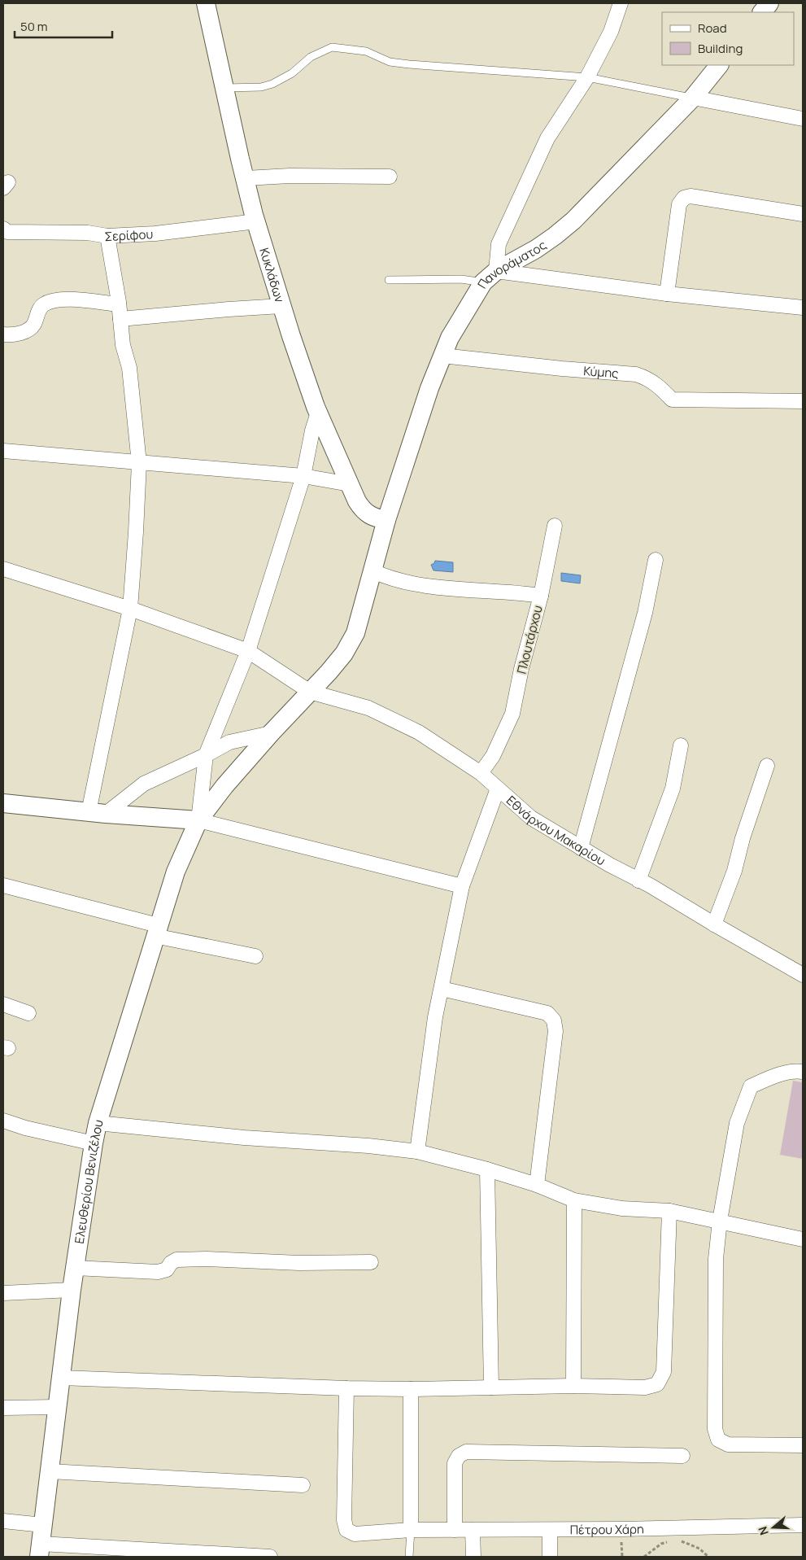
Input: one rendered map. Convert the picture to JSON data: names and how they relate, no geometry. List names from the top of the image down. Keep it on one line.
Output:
{"streets":{"street":["Σερίφου","Πανοράματος","Κυκλάδων","Κύμης","Πλουτάρχου","Εθνάρχου Μακαρίου","Ελευθερίου Βενιζέλου","Πέτρου Χάρη"]},"crossings":[["Σερίφου","Κυκλάδων"],["Πανοράματος","Κυκλάδων"],["Πανοράματος","Κύμης"],["Πανοράματος","Πλουτάρχου"],["Πανοράματος","Εθνάρχου Μακαρίου"],["Πανοράματος","Ελευθερίου Βενιζέλου"],["Πλουτάρχου","Εθνάρχου Μακαρίου"],["Εθνάρχου Μακαρίου","Ελευθερίου Βενιζέλου"]],"legend":["Road","Building"],"scale_bar":"50 m","north":"left"}
